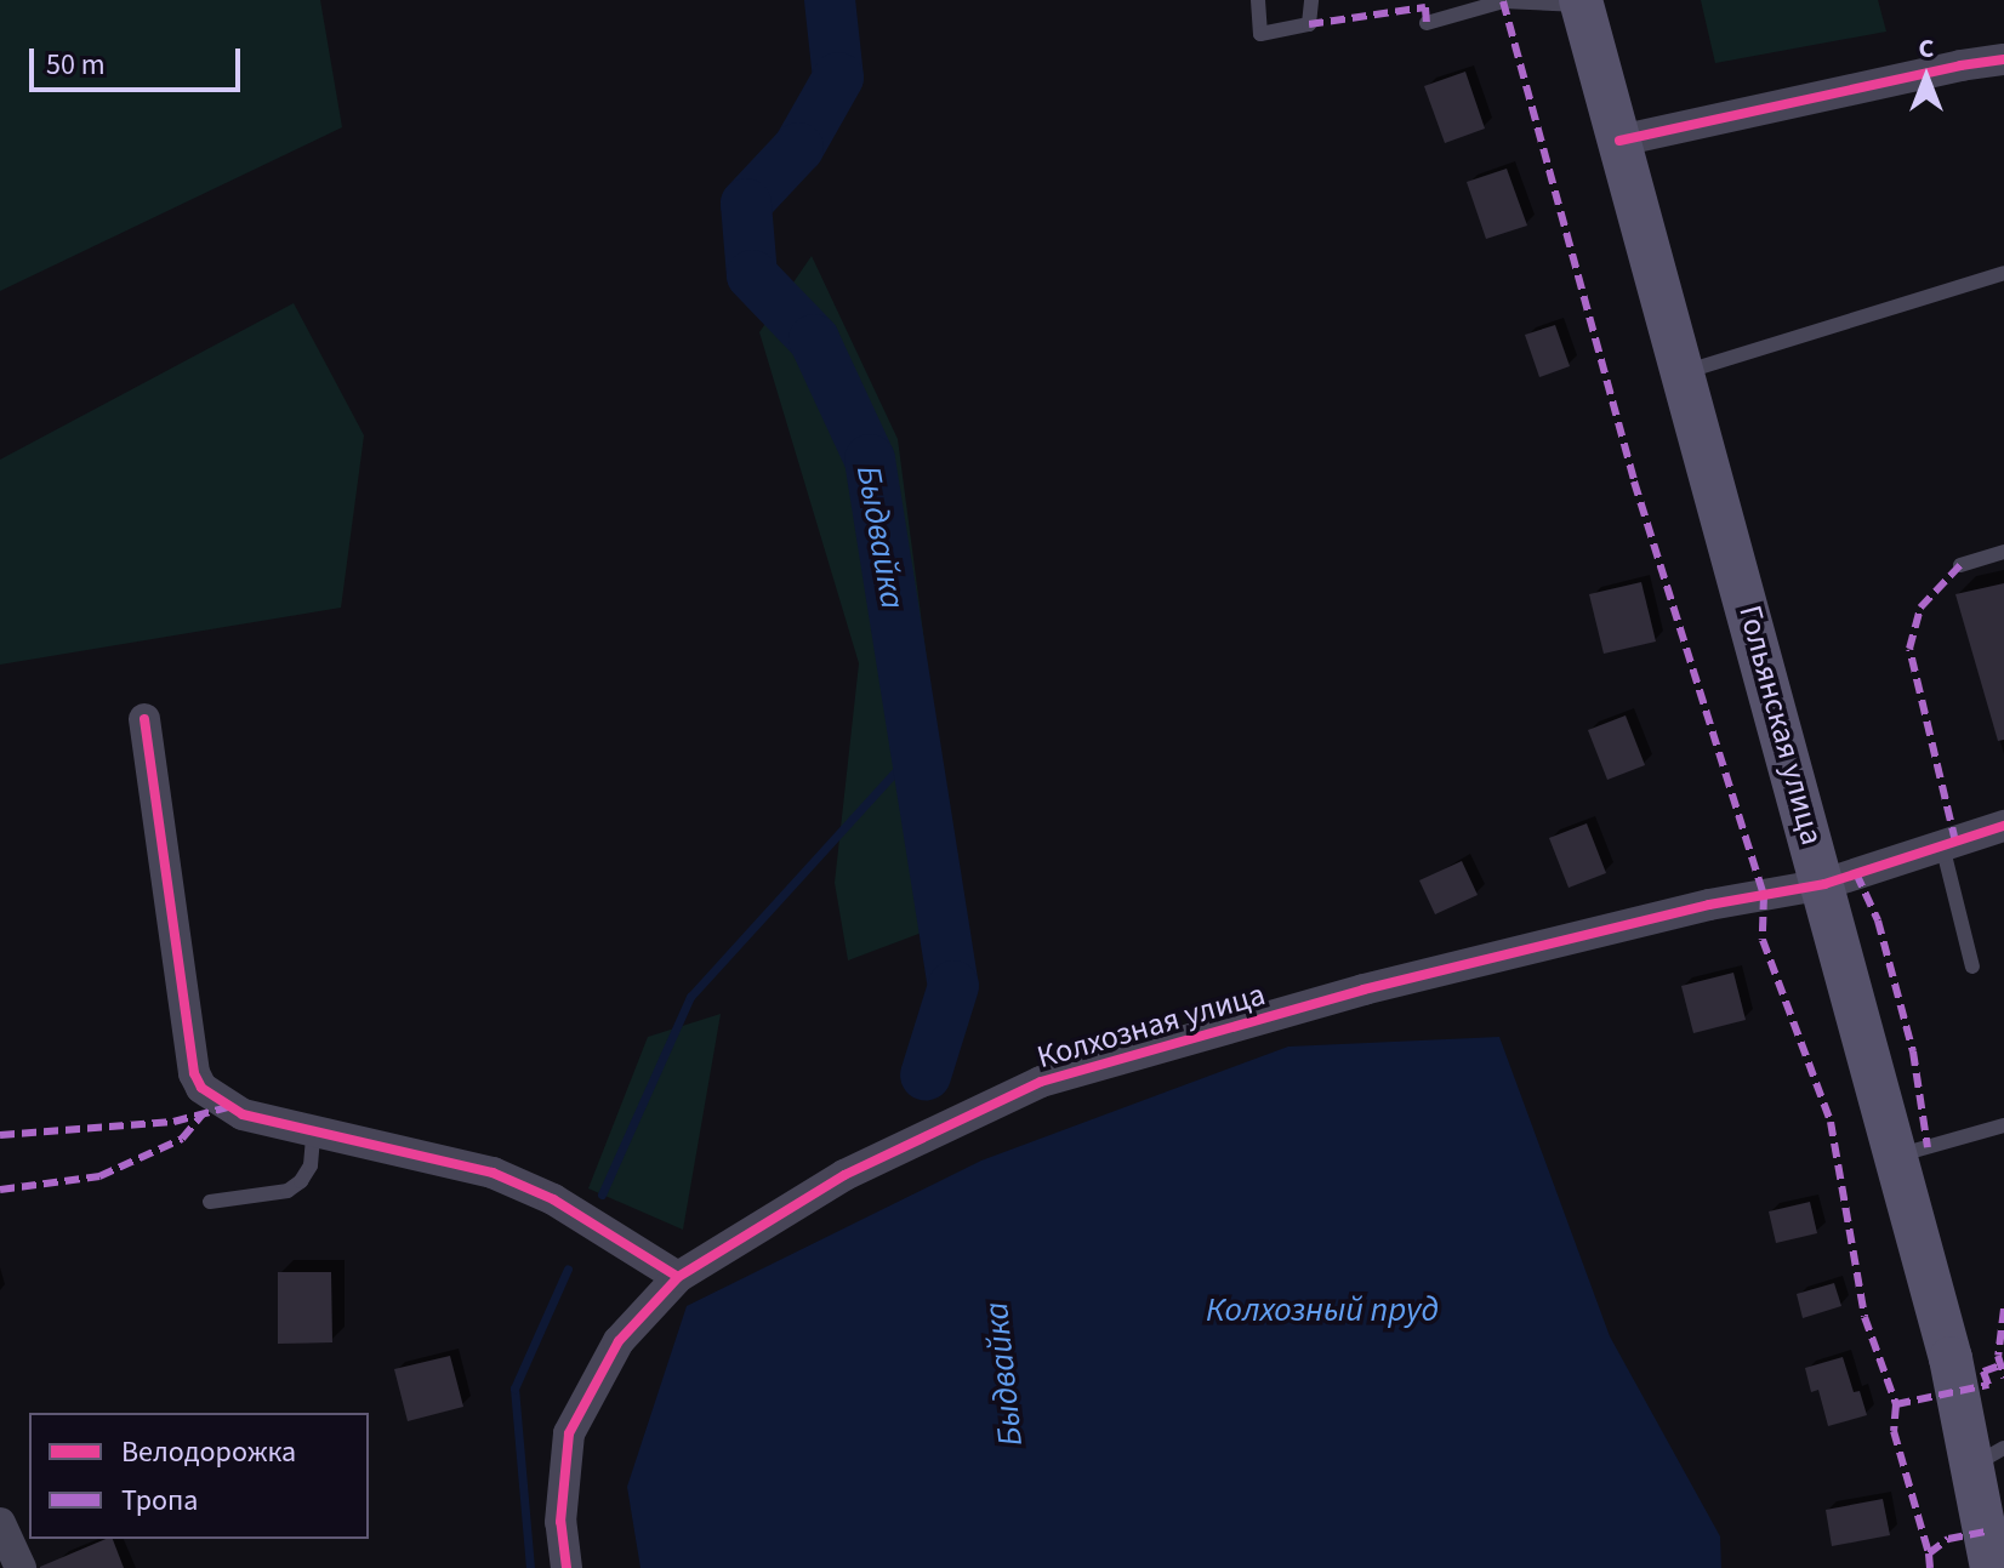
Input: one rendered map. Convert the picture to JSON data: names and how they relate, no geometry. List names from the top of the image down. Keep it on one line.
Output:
{"streets":{"main road":["Гольянская улица"],"street":["Колхозная улица"]},"crossings":[["Гольянская улица","Колхозная улица"]],"water":["Быдвайка","Колхозный пруд"],"legend":["Велодорожка","Тропа"],"scale_bar":"50 m","north":"top"}
